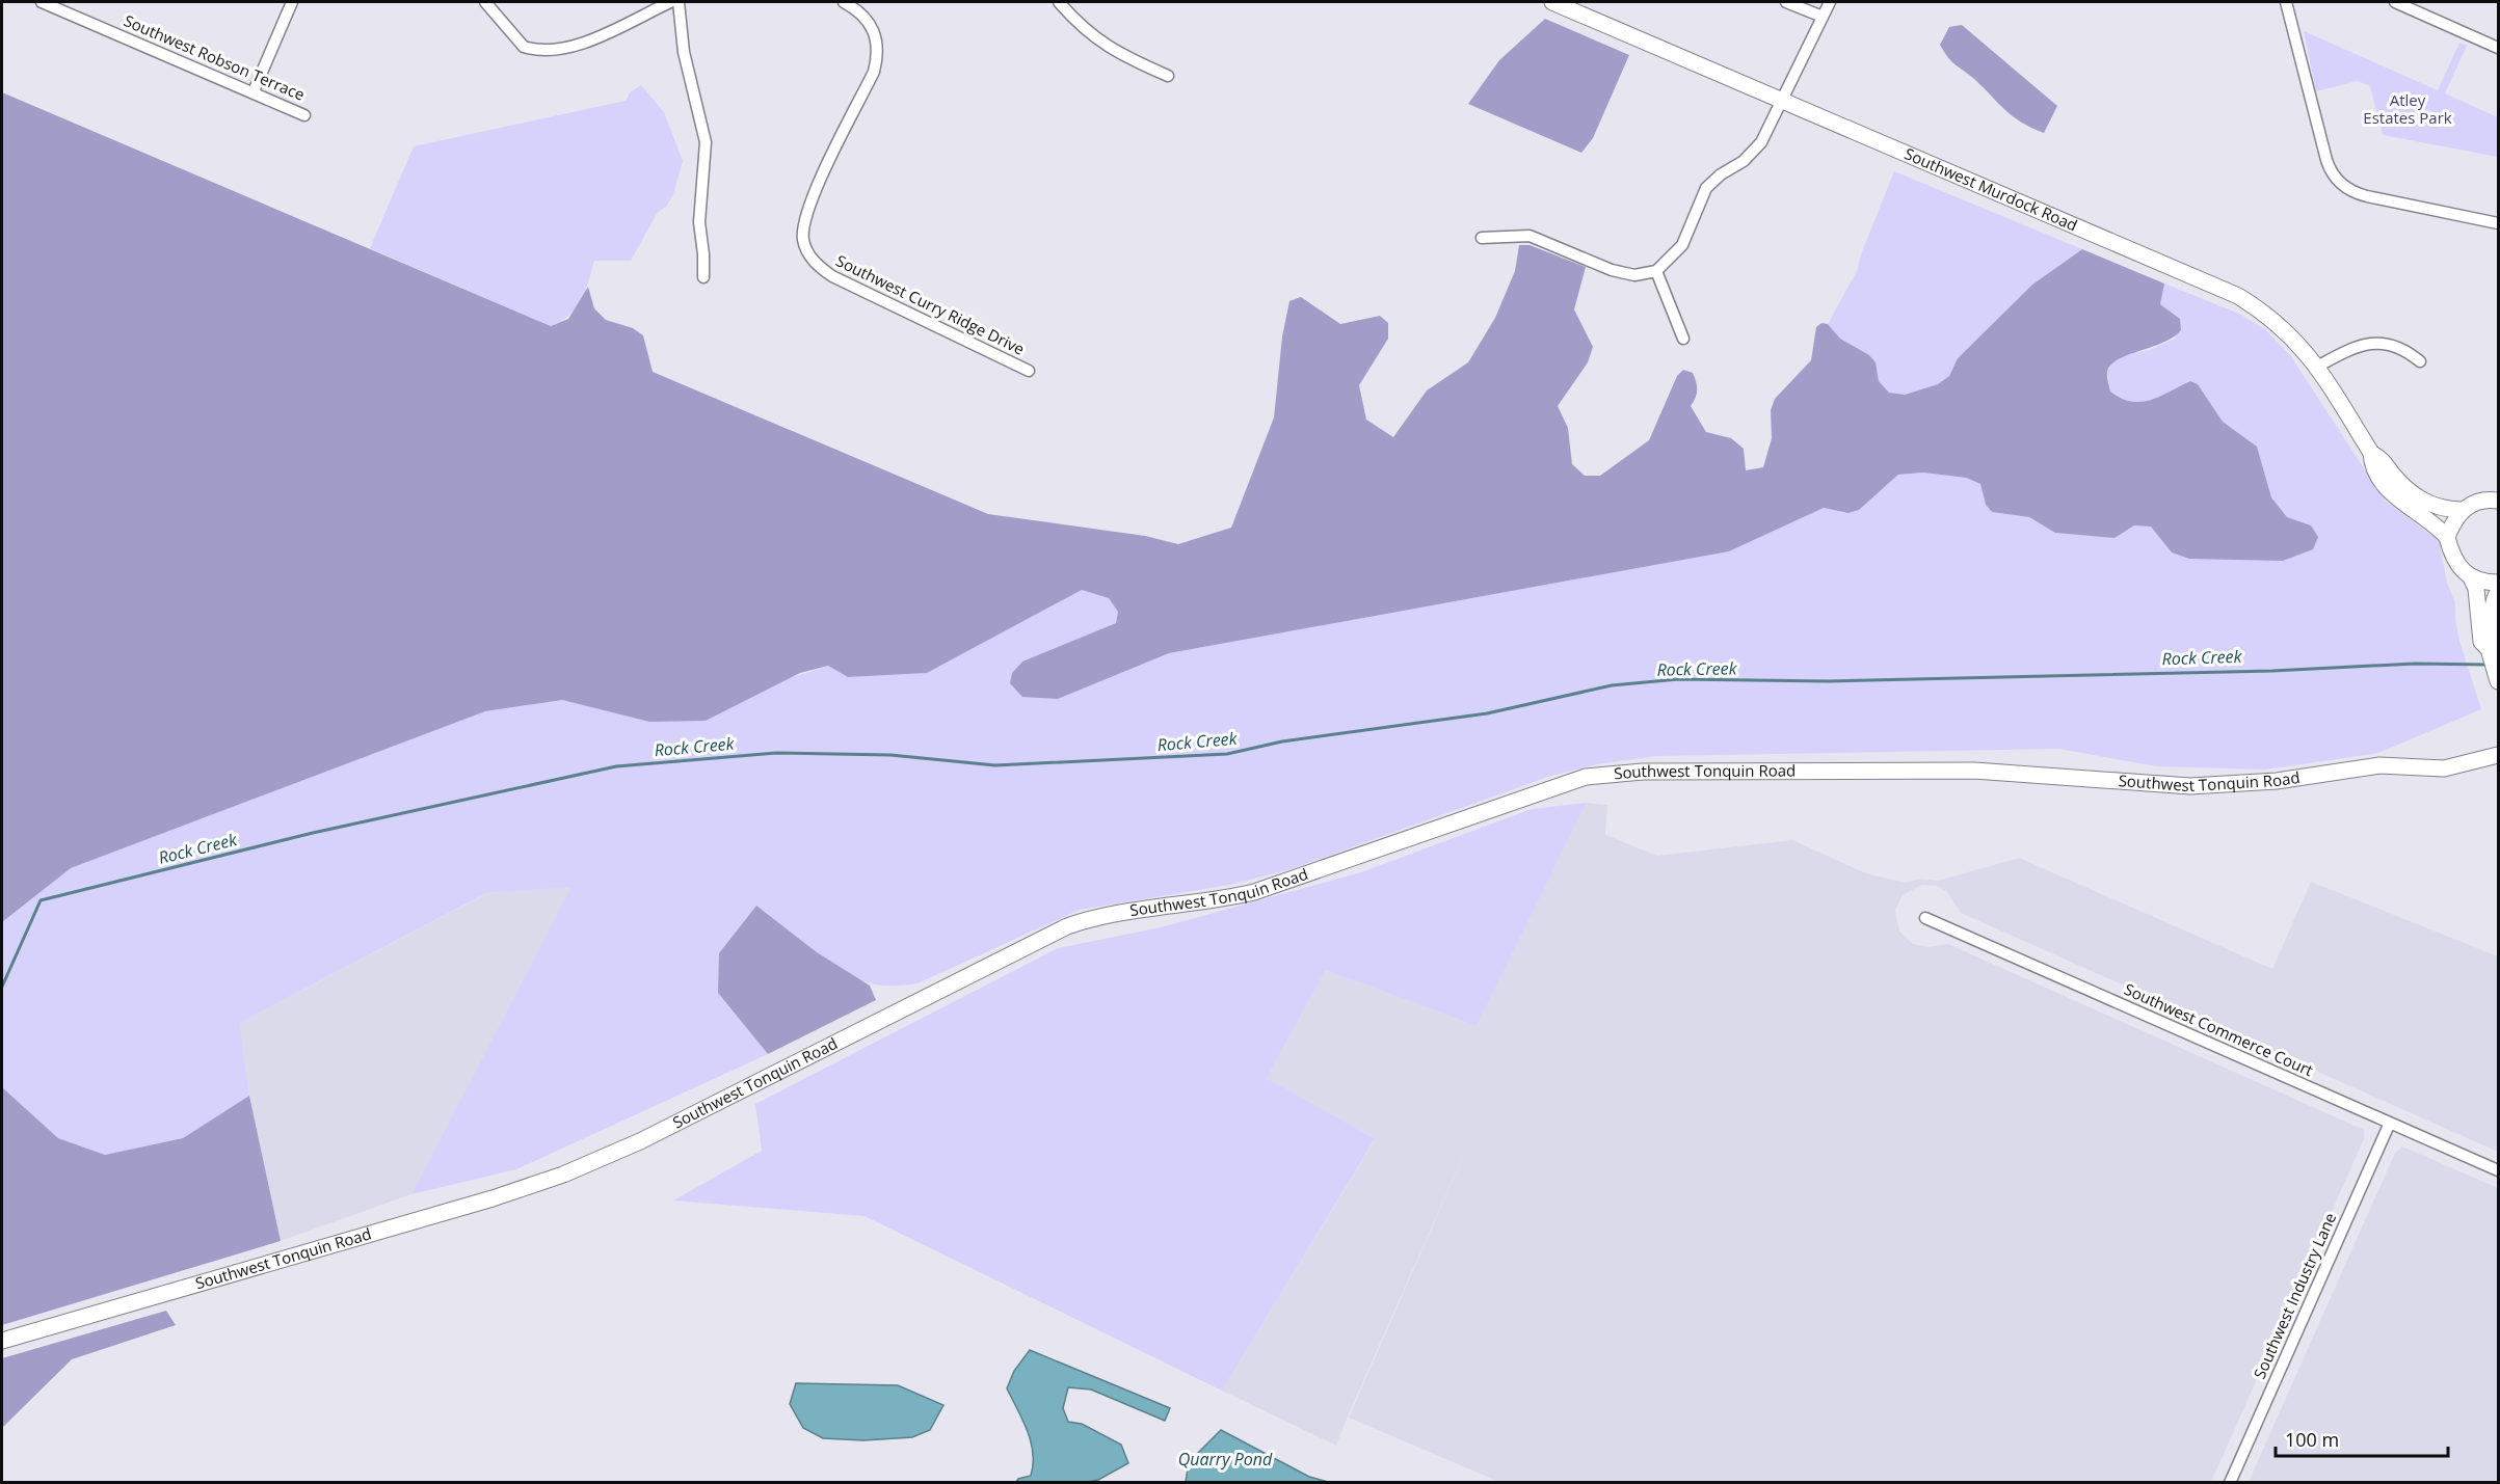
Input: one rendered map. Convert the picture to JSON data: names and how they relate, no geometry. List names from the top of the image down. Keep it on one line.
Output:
{"streets":{"main road":["Southwest Murdock Road","Southwest Tonquin Road"],"street":["Southwest Robson Terrace","Southwest Curry Ridge Drive","Southwest Commerce Court","Southwest Industry Lane"]},"crossings":[["Southwest Commerce Court","Southwest Industry Lane"]],"water":["Rock Creek","Quarry Pond"],"parks":["Atley Estates Park"],"scale_bar":"100 m"}
